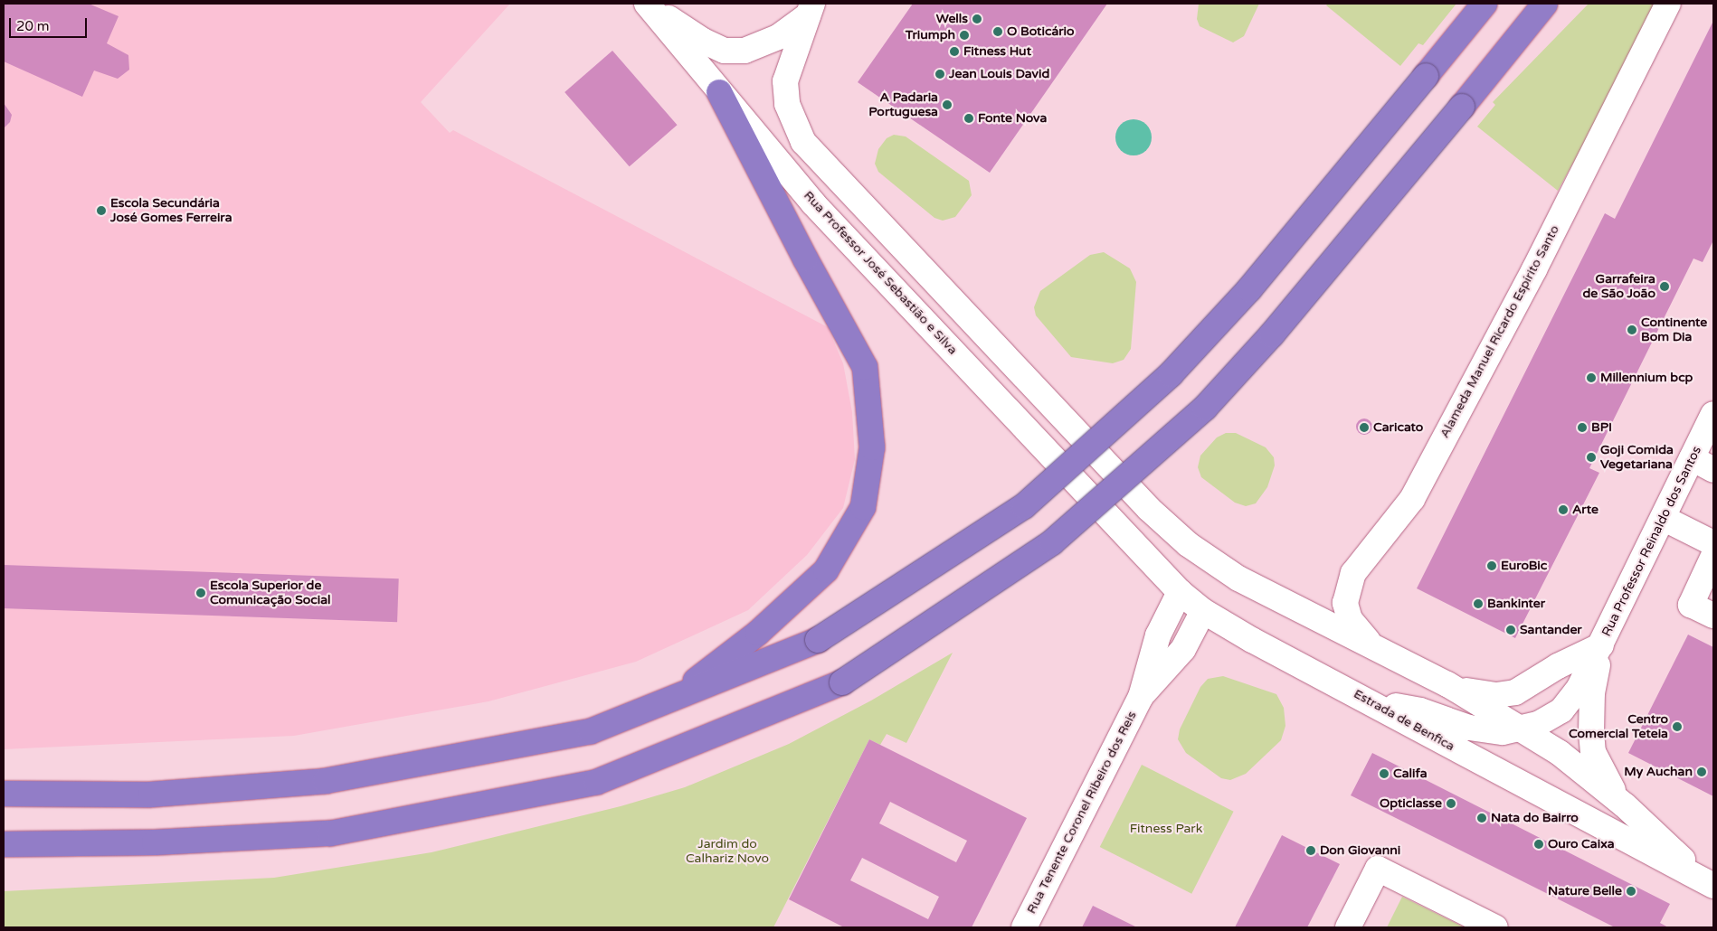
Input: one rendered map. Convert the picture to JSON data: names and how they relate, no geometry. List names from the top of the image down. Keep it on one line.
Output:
{"streets":{"street":["Rua Professor José Sebastião e Silva","Alameda Manuel Ricardo Espírito Santo","Rua Professor Reinaldo dos Santos","Estrada de Benfica","Rua Tenente Coronel Ribeiro dos Reis"]},"crossings":[["Rua Professor José Sebastião e Silva","Estrada de Benfica"],["Alameda Manuel Ricardo Espírito Santo","Estrada de Benfica"],["Rua Professor Reinaldo dos Santos","Estrada de Benfica"],["Estrada de Benfica","Rua Tenente Coronel Ribeiro dos Reis"]],"parks":["Fitness Park","Jardim do Calhariz Novo"],"places":["Wells","O Boticário","Triumph","Fitness Hut","Jean Louis David","A Padaria Portuguesa","Fonte Nova","Escola Secundária José Gomes Ferreira","Garrafeira de São João","Continente Bom Dia","Millennium bcp","Caricato","BPI","Goji Comida Vegetariana","Arte","EuroBic","Escola Superior de Comunicação Social","Bankinter","Santander","Centro Comercial Teteia","My Auchan","Califa","Opticlasse","Nata do Bairro","Ouro Caixa","Don Giovanni","Nature Belle"],"scale_bar":"20 m"}
